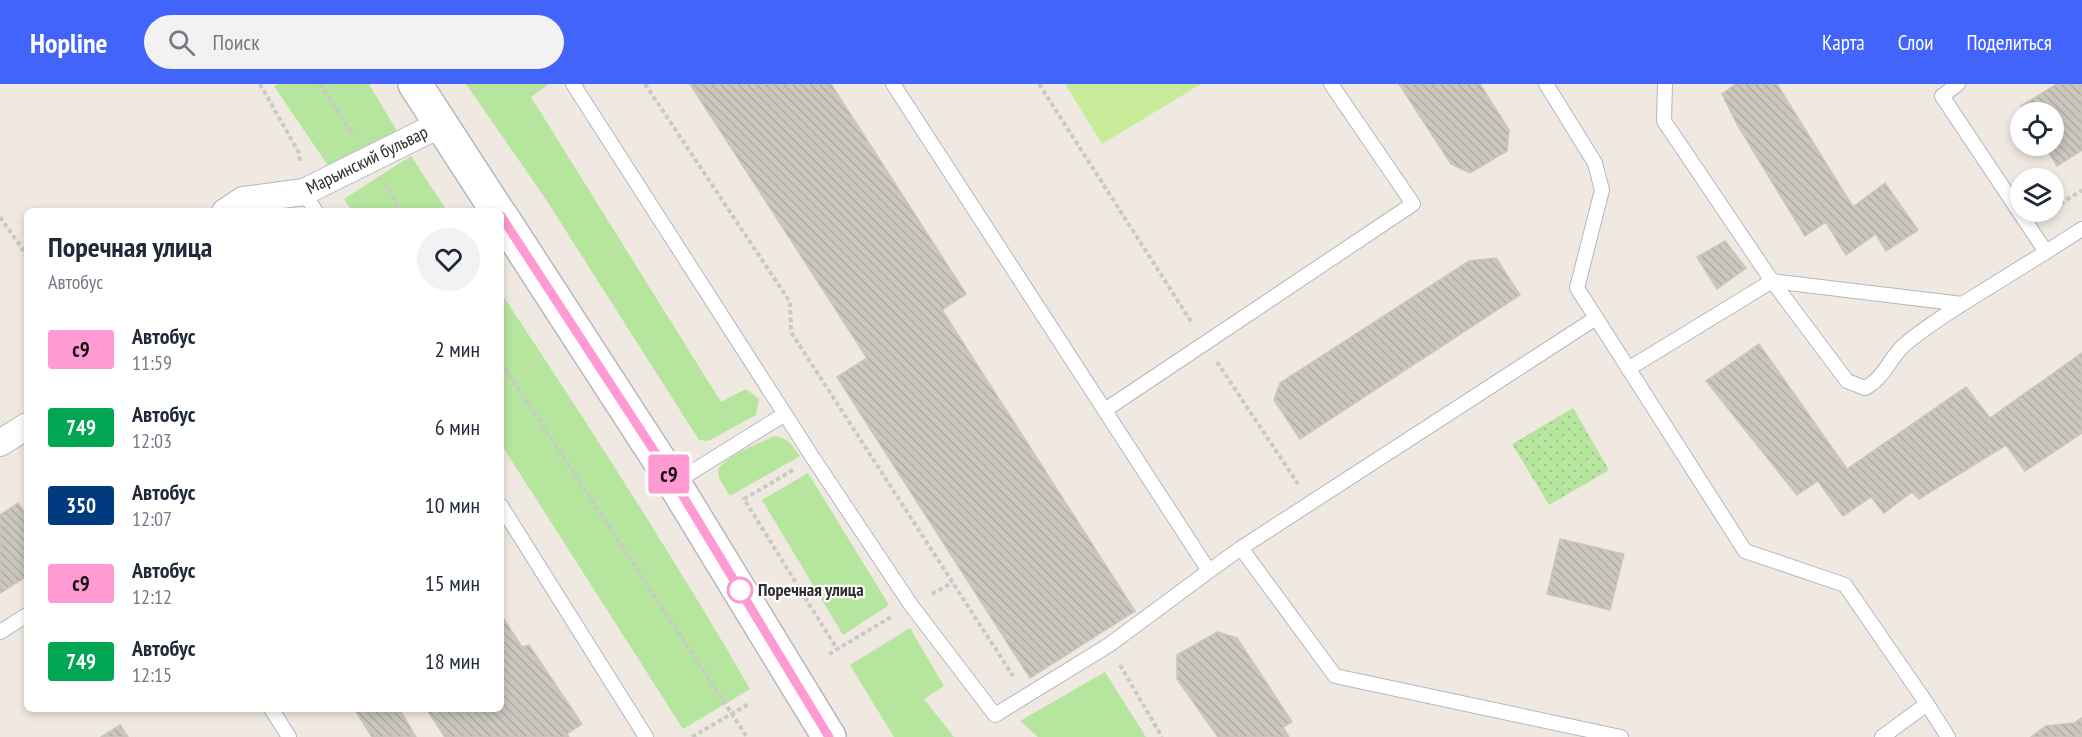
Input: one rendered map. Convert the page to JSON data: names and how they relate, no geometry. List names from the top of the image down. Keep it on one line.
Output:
{"streets":{"street":["Марьинский бульвар"]},"places":["Поречная улица"],"lines":["bus line с9"],"page":{"header":"Hopline","search":"Поиск","nav":["Карта","Слои","Поделиться"],"on_map":"с9","heading":["Поречная улица","Автобус"],"list":[{"mark":"с9","name":"Автобус","note":"11:59","value":"2 мин"},{"mark":"749","name":"Автобус","note":"12:03","value":"6 мин"},{"mark":"350","name":"Автобус","note":"12:07","value":"10 мин"},{"mark":"с9","name":"Автобус","note":"12:12","value":"15 мин"},{"mark":"749","name":"Автобус","note":"12:15","value":"18 мин"}]}}
